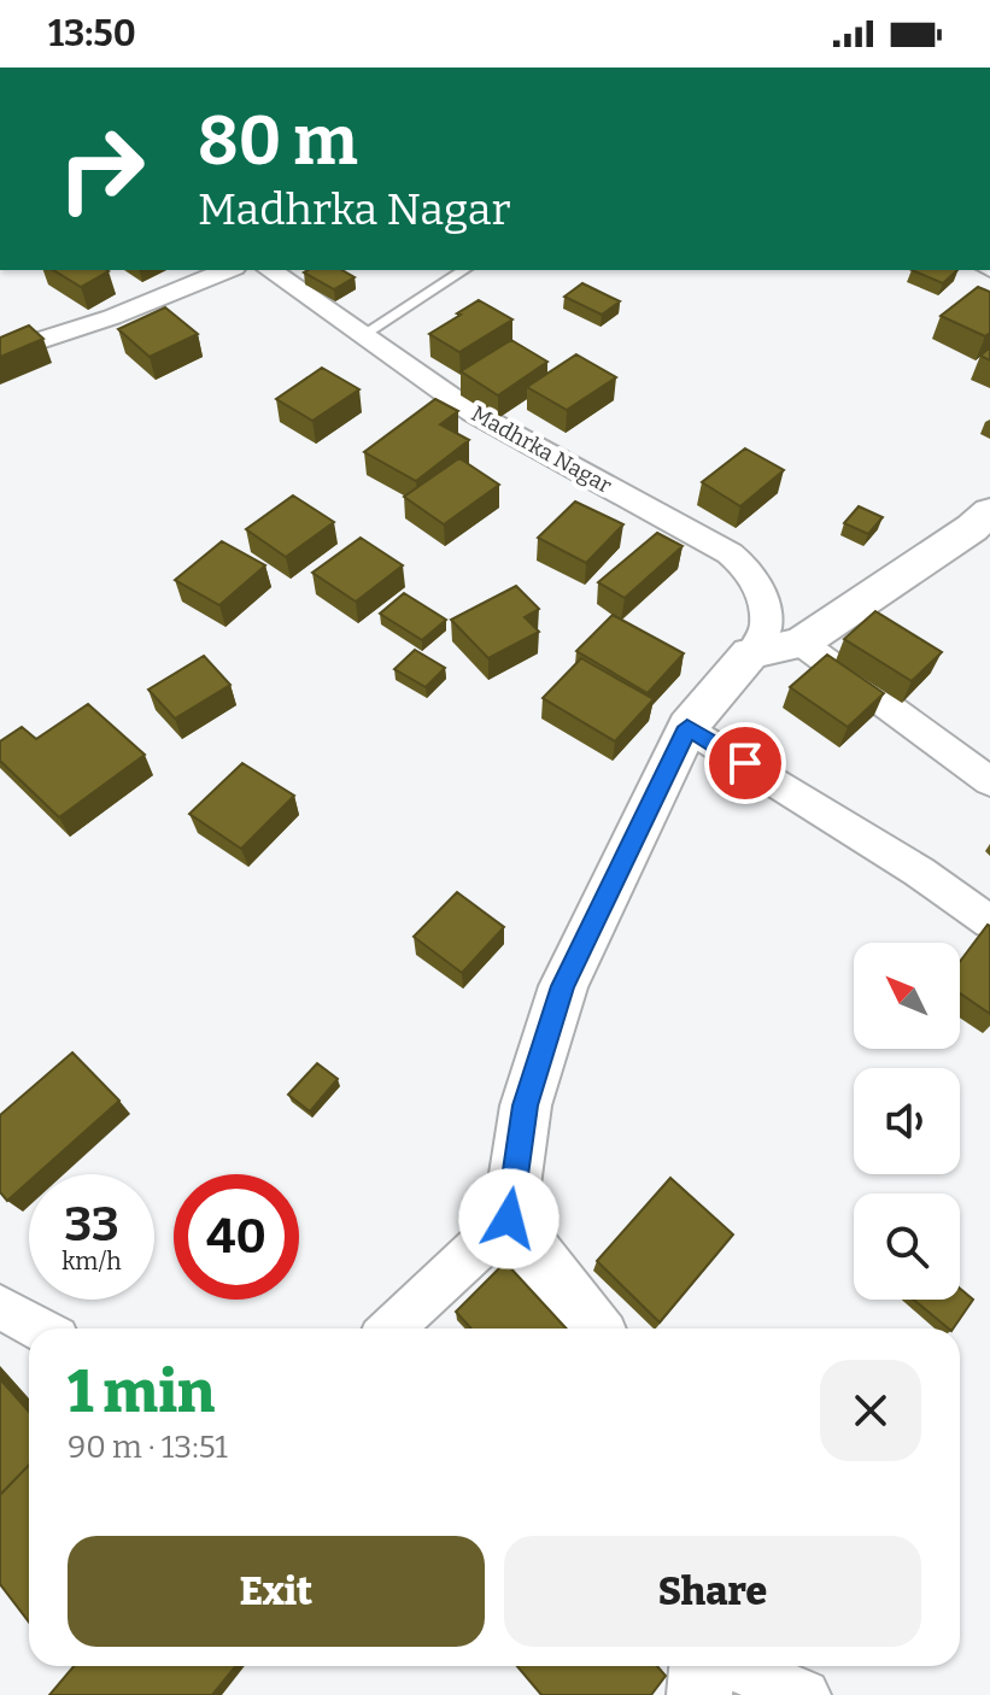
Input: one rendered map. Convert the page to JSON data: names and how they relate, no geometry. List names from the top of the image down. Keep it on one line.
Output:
{"streets":{"street":["Madhrka Nagar"]},"north":"top left","page":{"status":"13:50","turn":["80 m","Madhrka Nagar"],"speed":"33 km/h","limit":"40","heading":["1 min","90 m · 13:51"],"buttons":["Exit","Share"]}}
